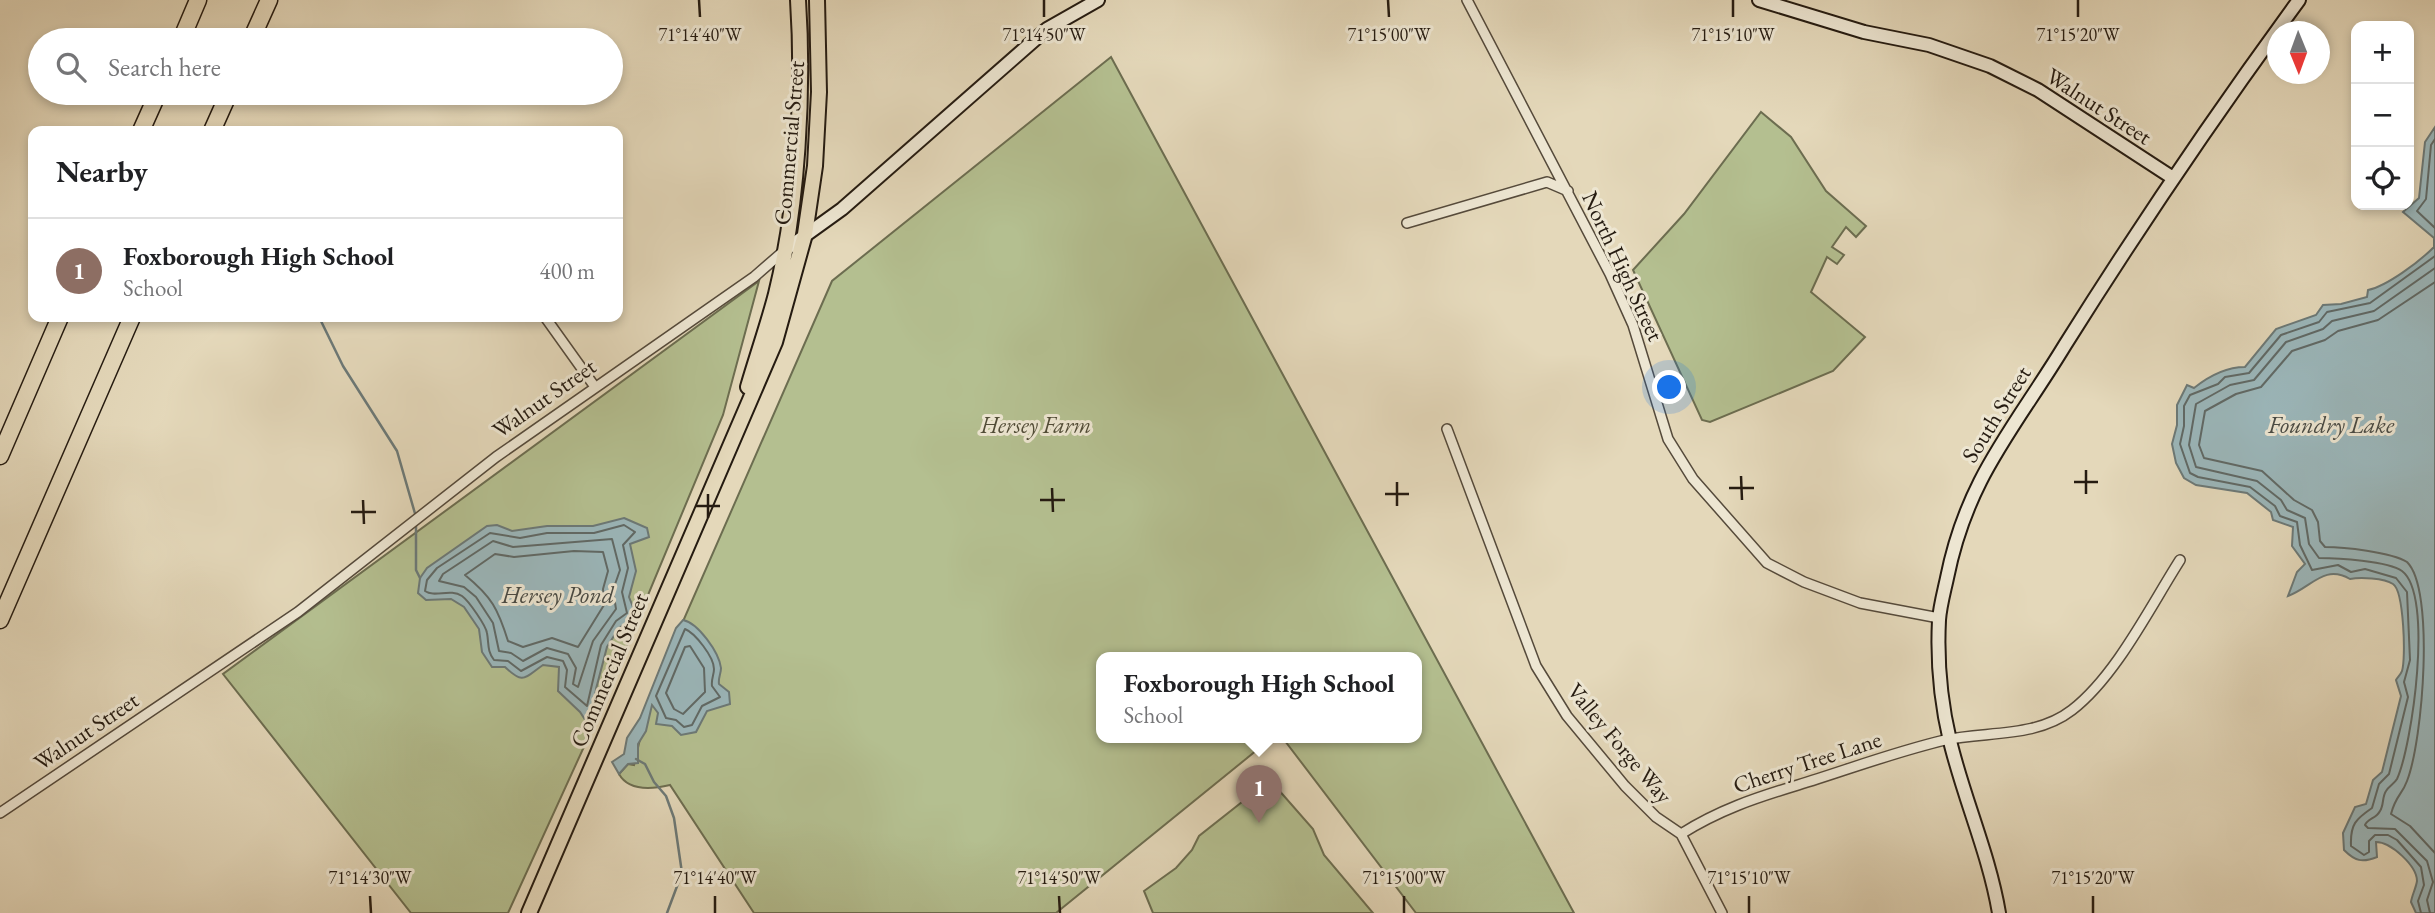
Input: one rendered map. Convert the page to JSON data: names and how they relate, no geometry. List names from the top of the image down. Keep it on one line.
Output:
{"streets":{"main road":["Walnut Street","Commercial Street","South Street"],"street":["North High Street","Valley Forge Way","Cherry Tree Lane"]},"crossings":[["Walnut Street","Commercial Street"],["Walnut Street","South Street"],["North High Street","South Street"],["South Street","Cherry Tree Lane"],["Valley Forge Way","Cherry Tree Lane"]],"water":["Foundry Lake","Hersey Pond"],"parks":["Hersey Farm"],"north":"bottom","page":{"map_buttons":["+","−"],"search":"Search here","heading":"Nearby","list":[{"mark":"1","name":"Foxborough High School","note":"School","value":"400 m"}],"popup":["Foxborough High School","School"],"pins":"1"},"coordinates":["71°14'40\"W","71°14'50\"W","71°15'00\"W","71°15'10\"W","71°15'20\"W","71°14'30\"W"]}
